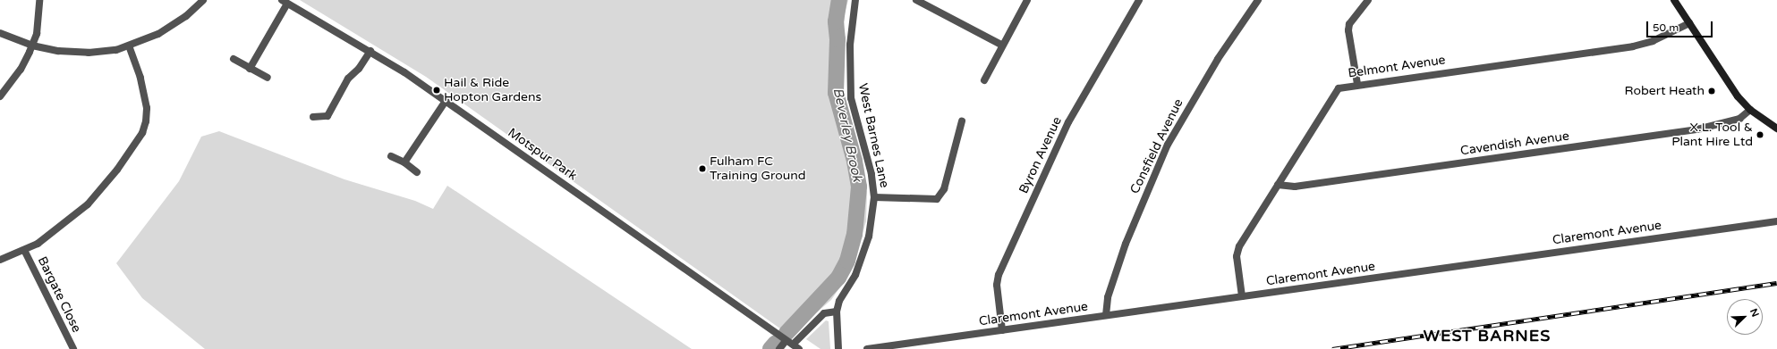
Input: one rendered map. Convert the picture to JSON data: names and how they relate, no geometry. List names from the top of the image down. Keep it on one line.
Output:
{"streets":{"street":["Belmont Avenue","West Barnes Lane","Cavendish Avenue","Consfield Avenue","Motspur Park","Byron Avenue","Claremont Avenue","Bargate Close"]},"crossings":[["Belmont Avenue","Cavendish Avenue"],["Belmont Avenue","Claremont Avenue"],["Consfield Avenue","Claremont Avenue"],["Byron Avenue","Claremont Avenue"]],"districts":["WEST BARNES"],"water":["Beverley Brook"],"places":["Hail & Ride Hopton Gardens","Robert Heath","X.L. Tool & Plant Hire Ltd","Fulham FC Training Ground"],"scale_bar":"50 m","north":"top right"}
